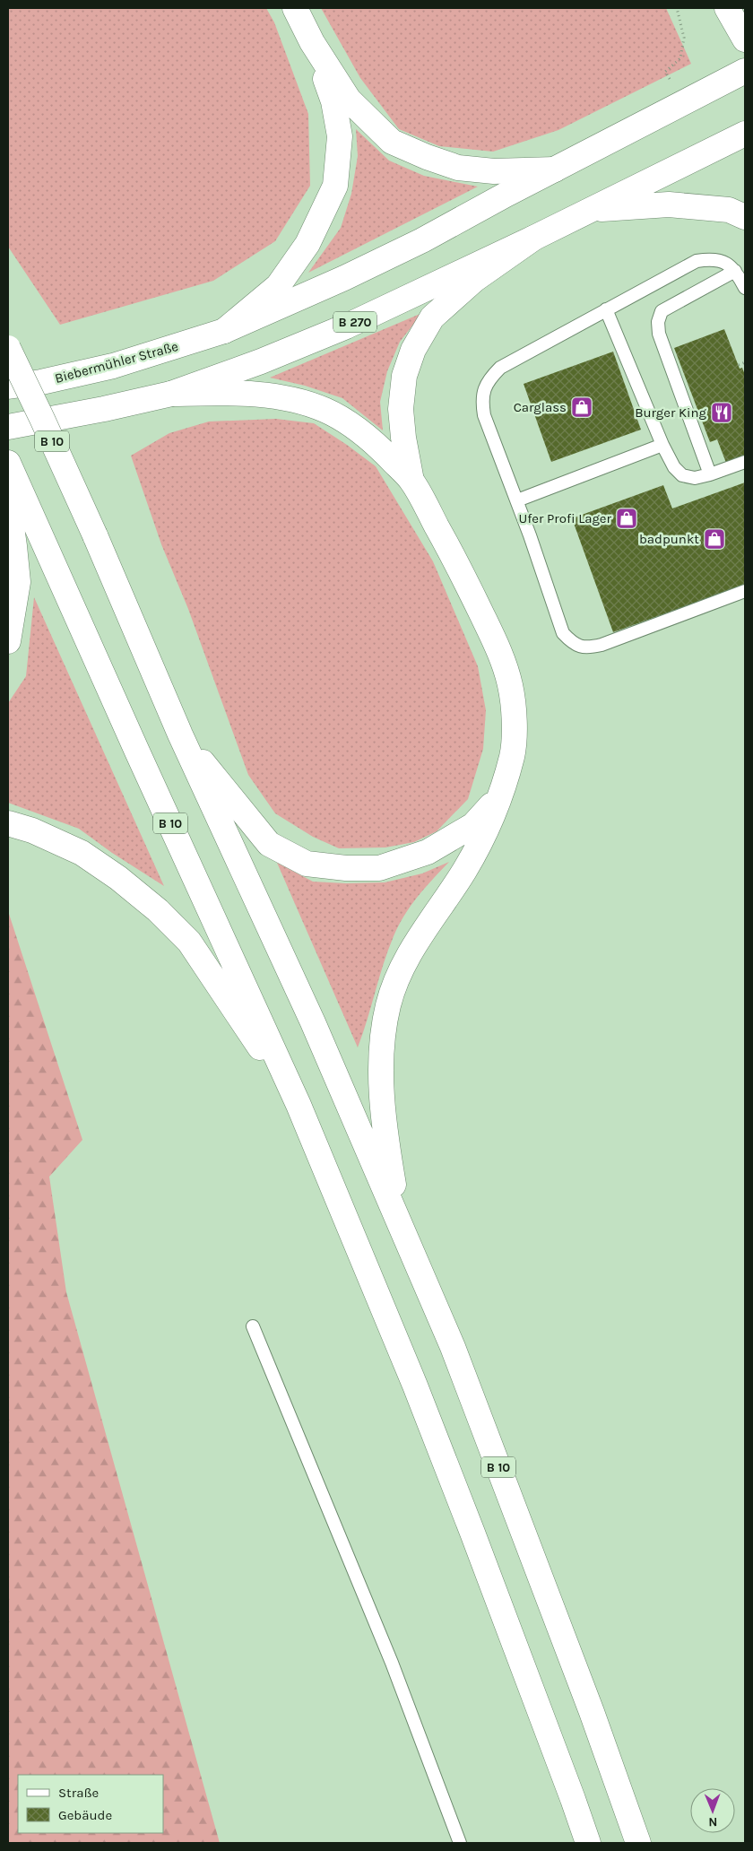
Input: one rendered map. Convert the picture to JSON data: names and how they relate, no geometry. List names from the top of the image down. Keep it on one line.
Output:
{"streets":{"main road":["B 270","Biebermühler Straße","B 10"]},"places":{"shop":["Carglass","Ufer Profi Lager","badpunkt"],"restaurant":["Burger King"]},"legend":["Straße","Gebäude"],"north":"bottom"}
